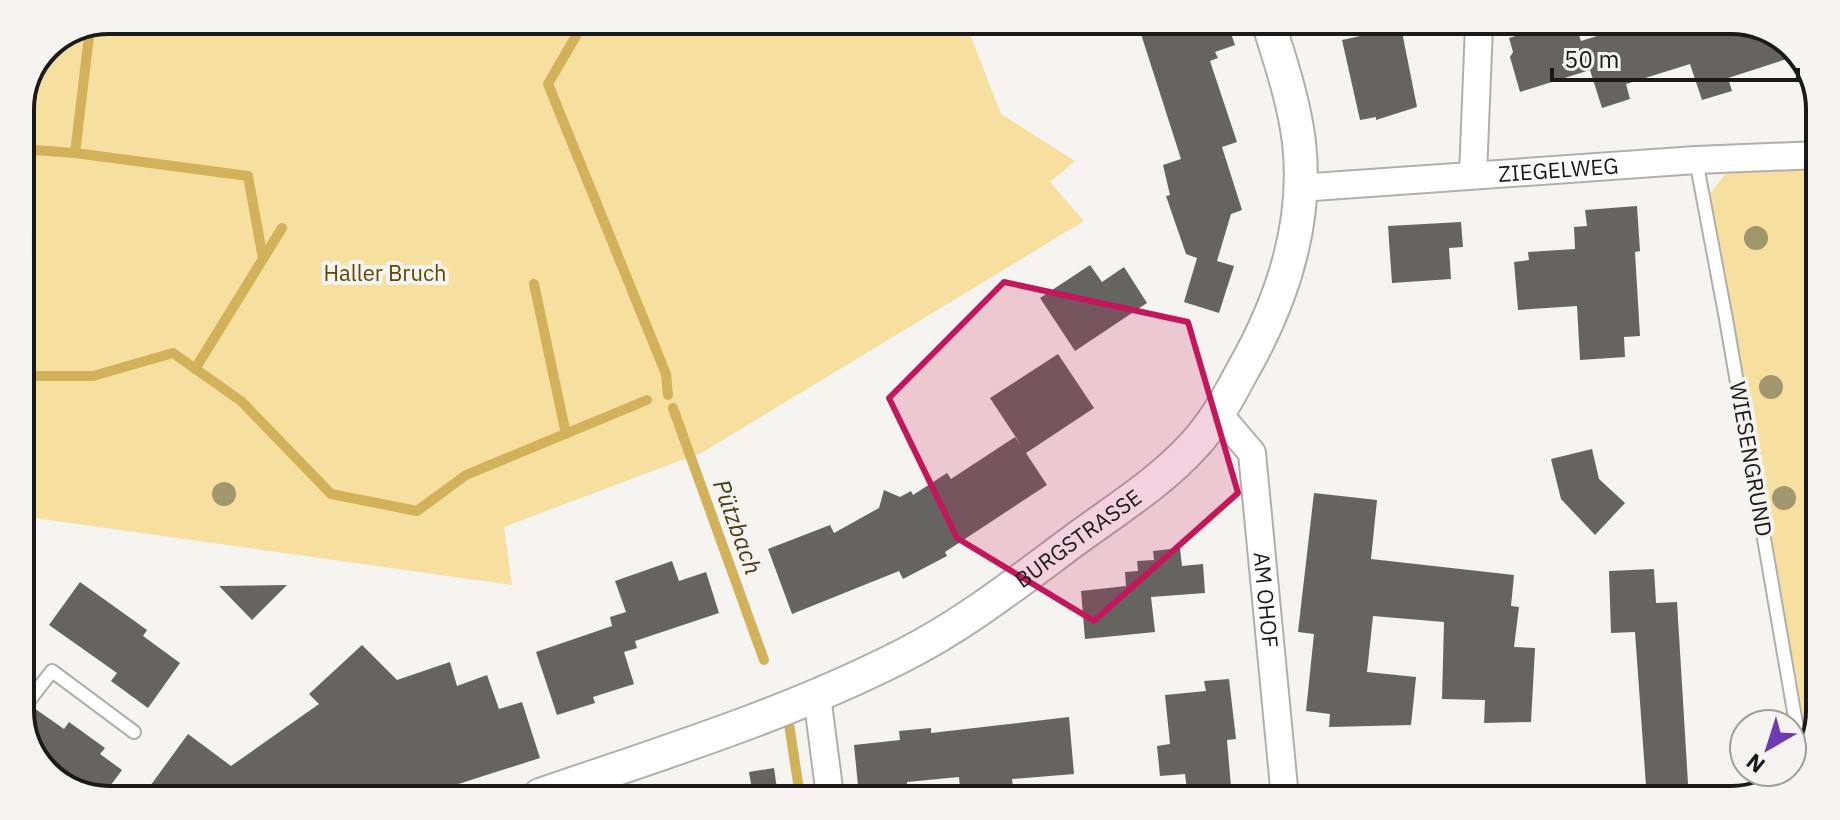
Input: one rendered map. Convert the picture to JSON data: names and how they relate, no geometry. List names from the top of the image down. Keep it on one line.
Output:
{"streets":{"street":["ZIEGELWEG","BURGSTRASSE","AM OHOF"],"lane":["WIESENGRUND"]},"crossings":[["ZIEGELWEG","WIESENGRUND"],["ZIEGELWEG","BURGSTRASSE"],["BURGSTRASSE","AM OHOF"]],"water":["Pützbach"],"parks":["Haller Bruch"],"scale_bar":"50 m","north":"bottom left"}
